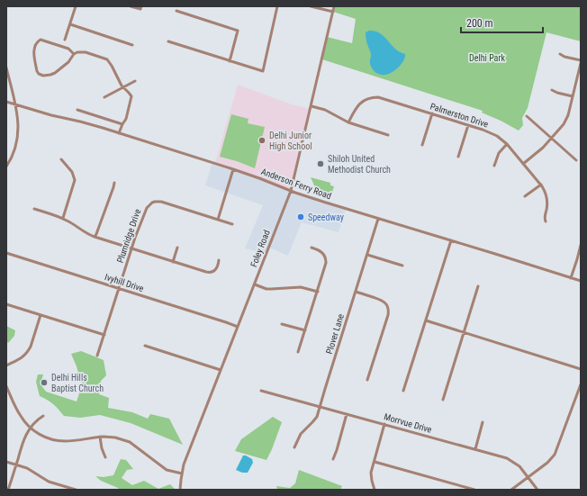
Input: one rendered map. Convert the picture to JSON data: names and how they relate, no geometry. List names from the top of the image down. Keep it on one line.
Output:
{"streets":{"street":["Palmerston Drive","Anderson Ferry Road","Plumridge Drive","Foley Road","Ivyhill Drive","Plover Lane","Morrvue Drive"]},"crossings":[["Anderson Ferry Road","Foley Road"],["Anderson Ferry Road","Plover Lane"],["Plumridge Drive","Ivyhill Drive"],["Foley Road","Ivyhill Drive"],["Plover Lane","Morrvue Drive"]],"parks":["Delhi Park"],"places":["Delhi Junior High School","Shiloh United Methodist Church","Speedway","Delhi Hills Baptist Church"],"scale_bar":"200 m"}
